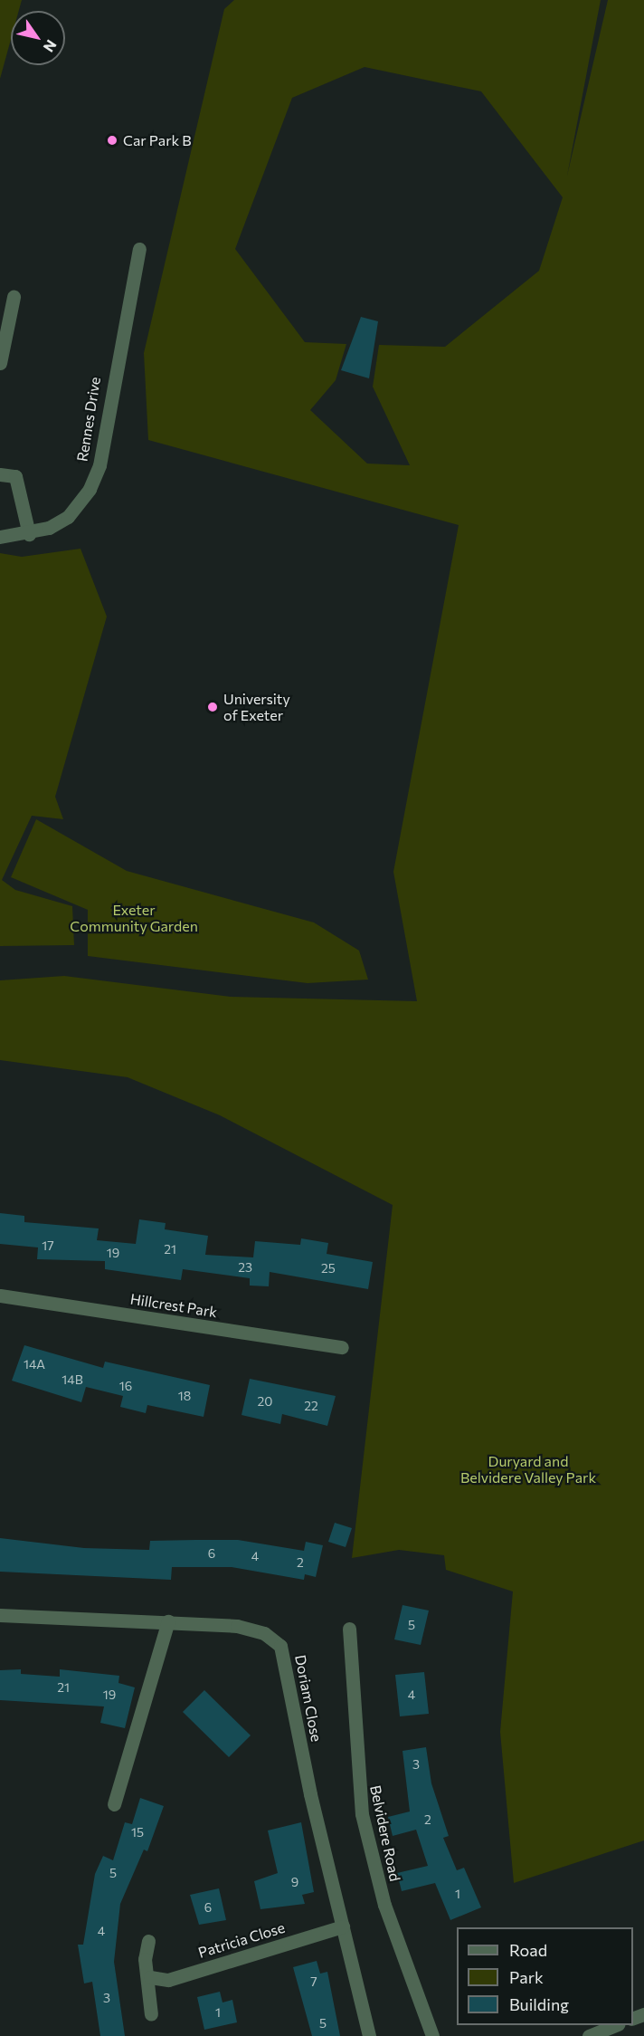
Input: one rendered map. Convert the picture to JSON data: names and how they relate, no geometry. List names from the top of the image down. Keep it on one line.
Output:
{"streets":{"street":["Rennes Drive","Hillcrest Park","Doriam Close","Belvidere Road","Patricia Close"]},"crossings":[["Doriam Close","Patricia Close"]],"parks":["Exeter Community Garden","Duryard and Belvidere Valley Park"],"places":["Car Park B","University of Exeter"],"house_numbers":["17","21","19","23","25","14A","14B","16","18","20","22","6","4","2","5","21","19","4","3","2","15","5","9","1","6","4","7","3","1","5"],"legend":["Road","Park","Building"],"north":"bottom right"}
